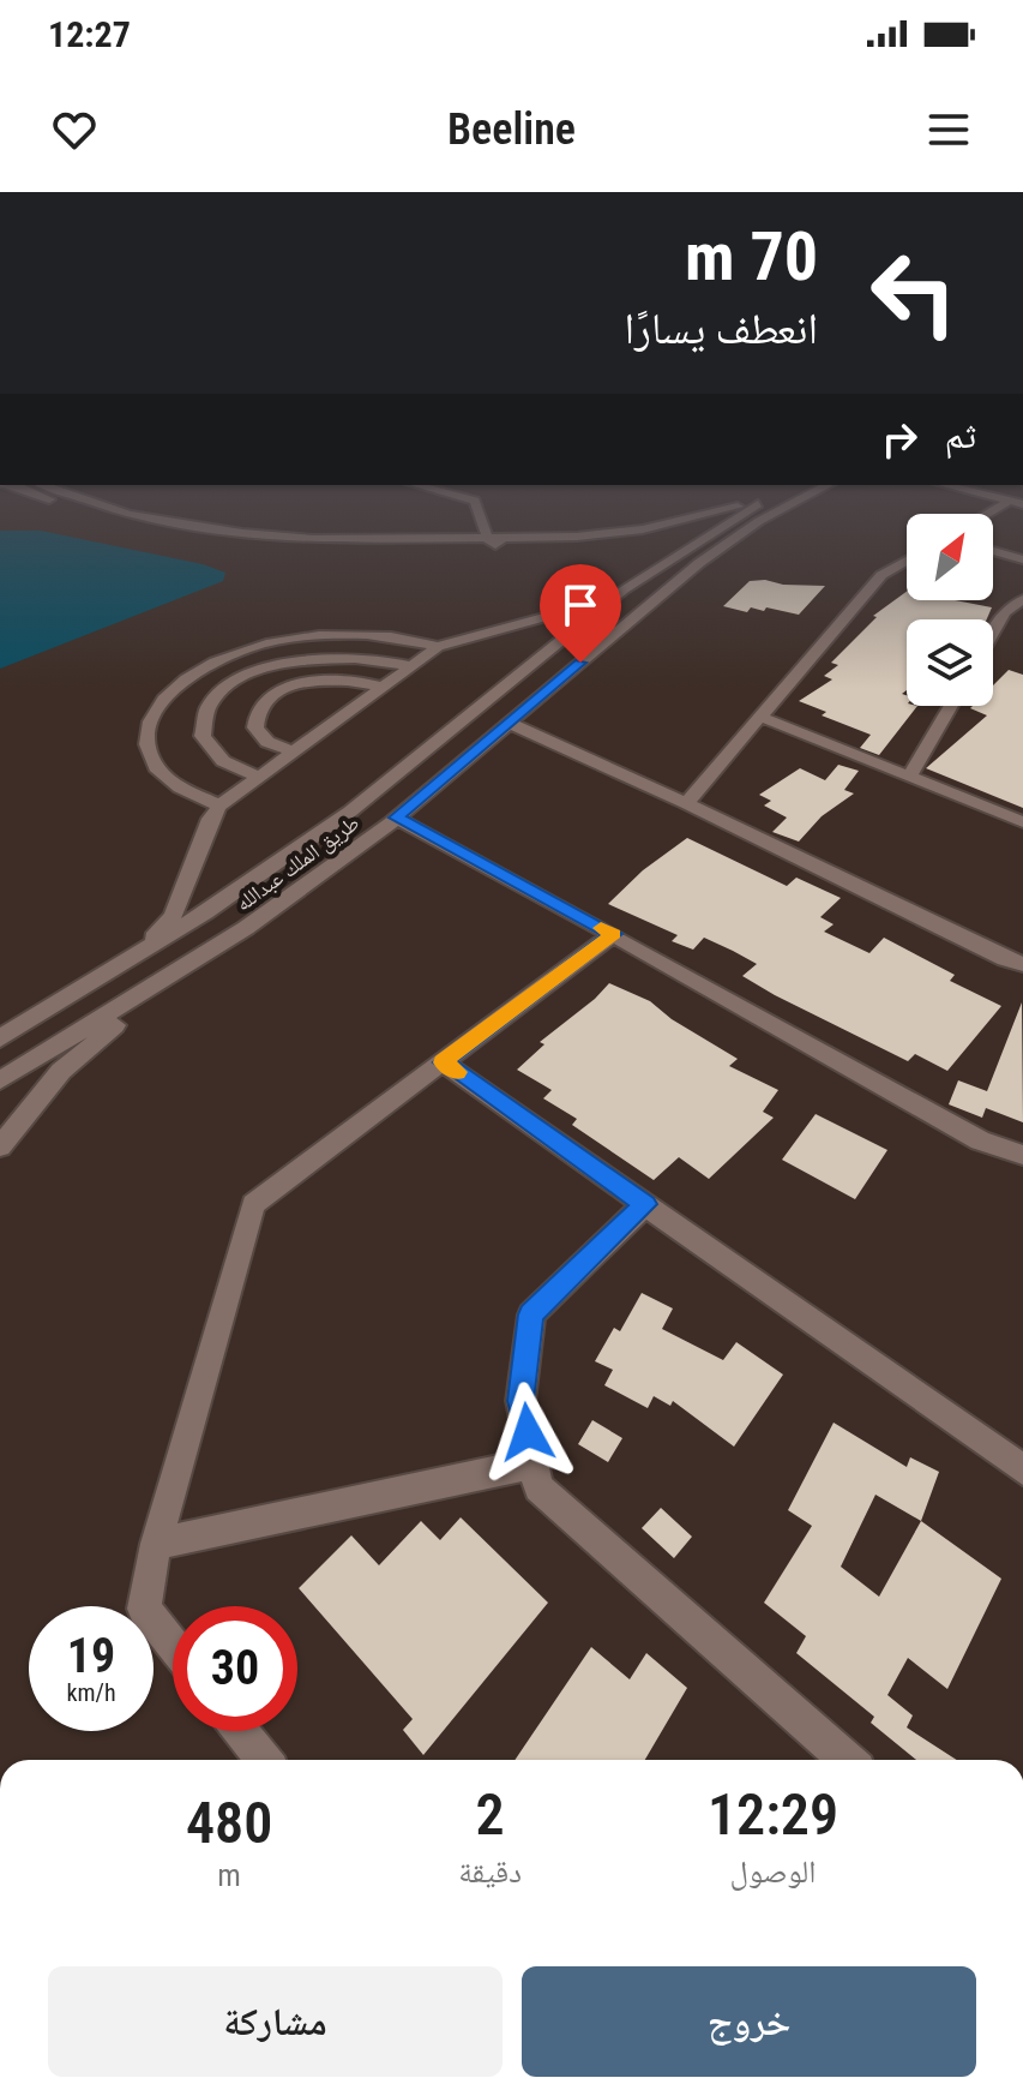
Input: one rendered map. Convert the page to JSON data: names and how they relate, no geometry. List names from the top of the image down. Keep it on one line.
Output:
{"streets":{"street":["طريق الملك عبدالله"]},"north":"top right","page":{"status":"12:27","header":"Beeline","turn":["70 m","انعطف يسارًا"],"then":"ثم","speed":"19 km/h","limit":"30","eta":["12:29","الوصول","2","دقيقة","480","m"],"buttons":["خروج","مشاركة"]}}
